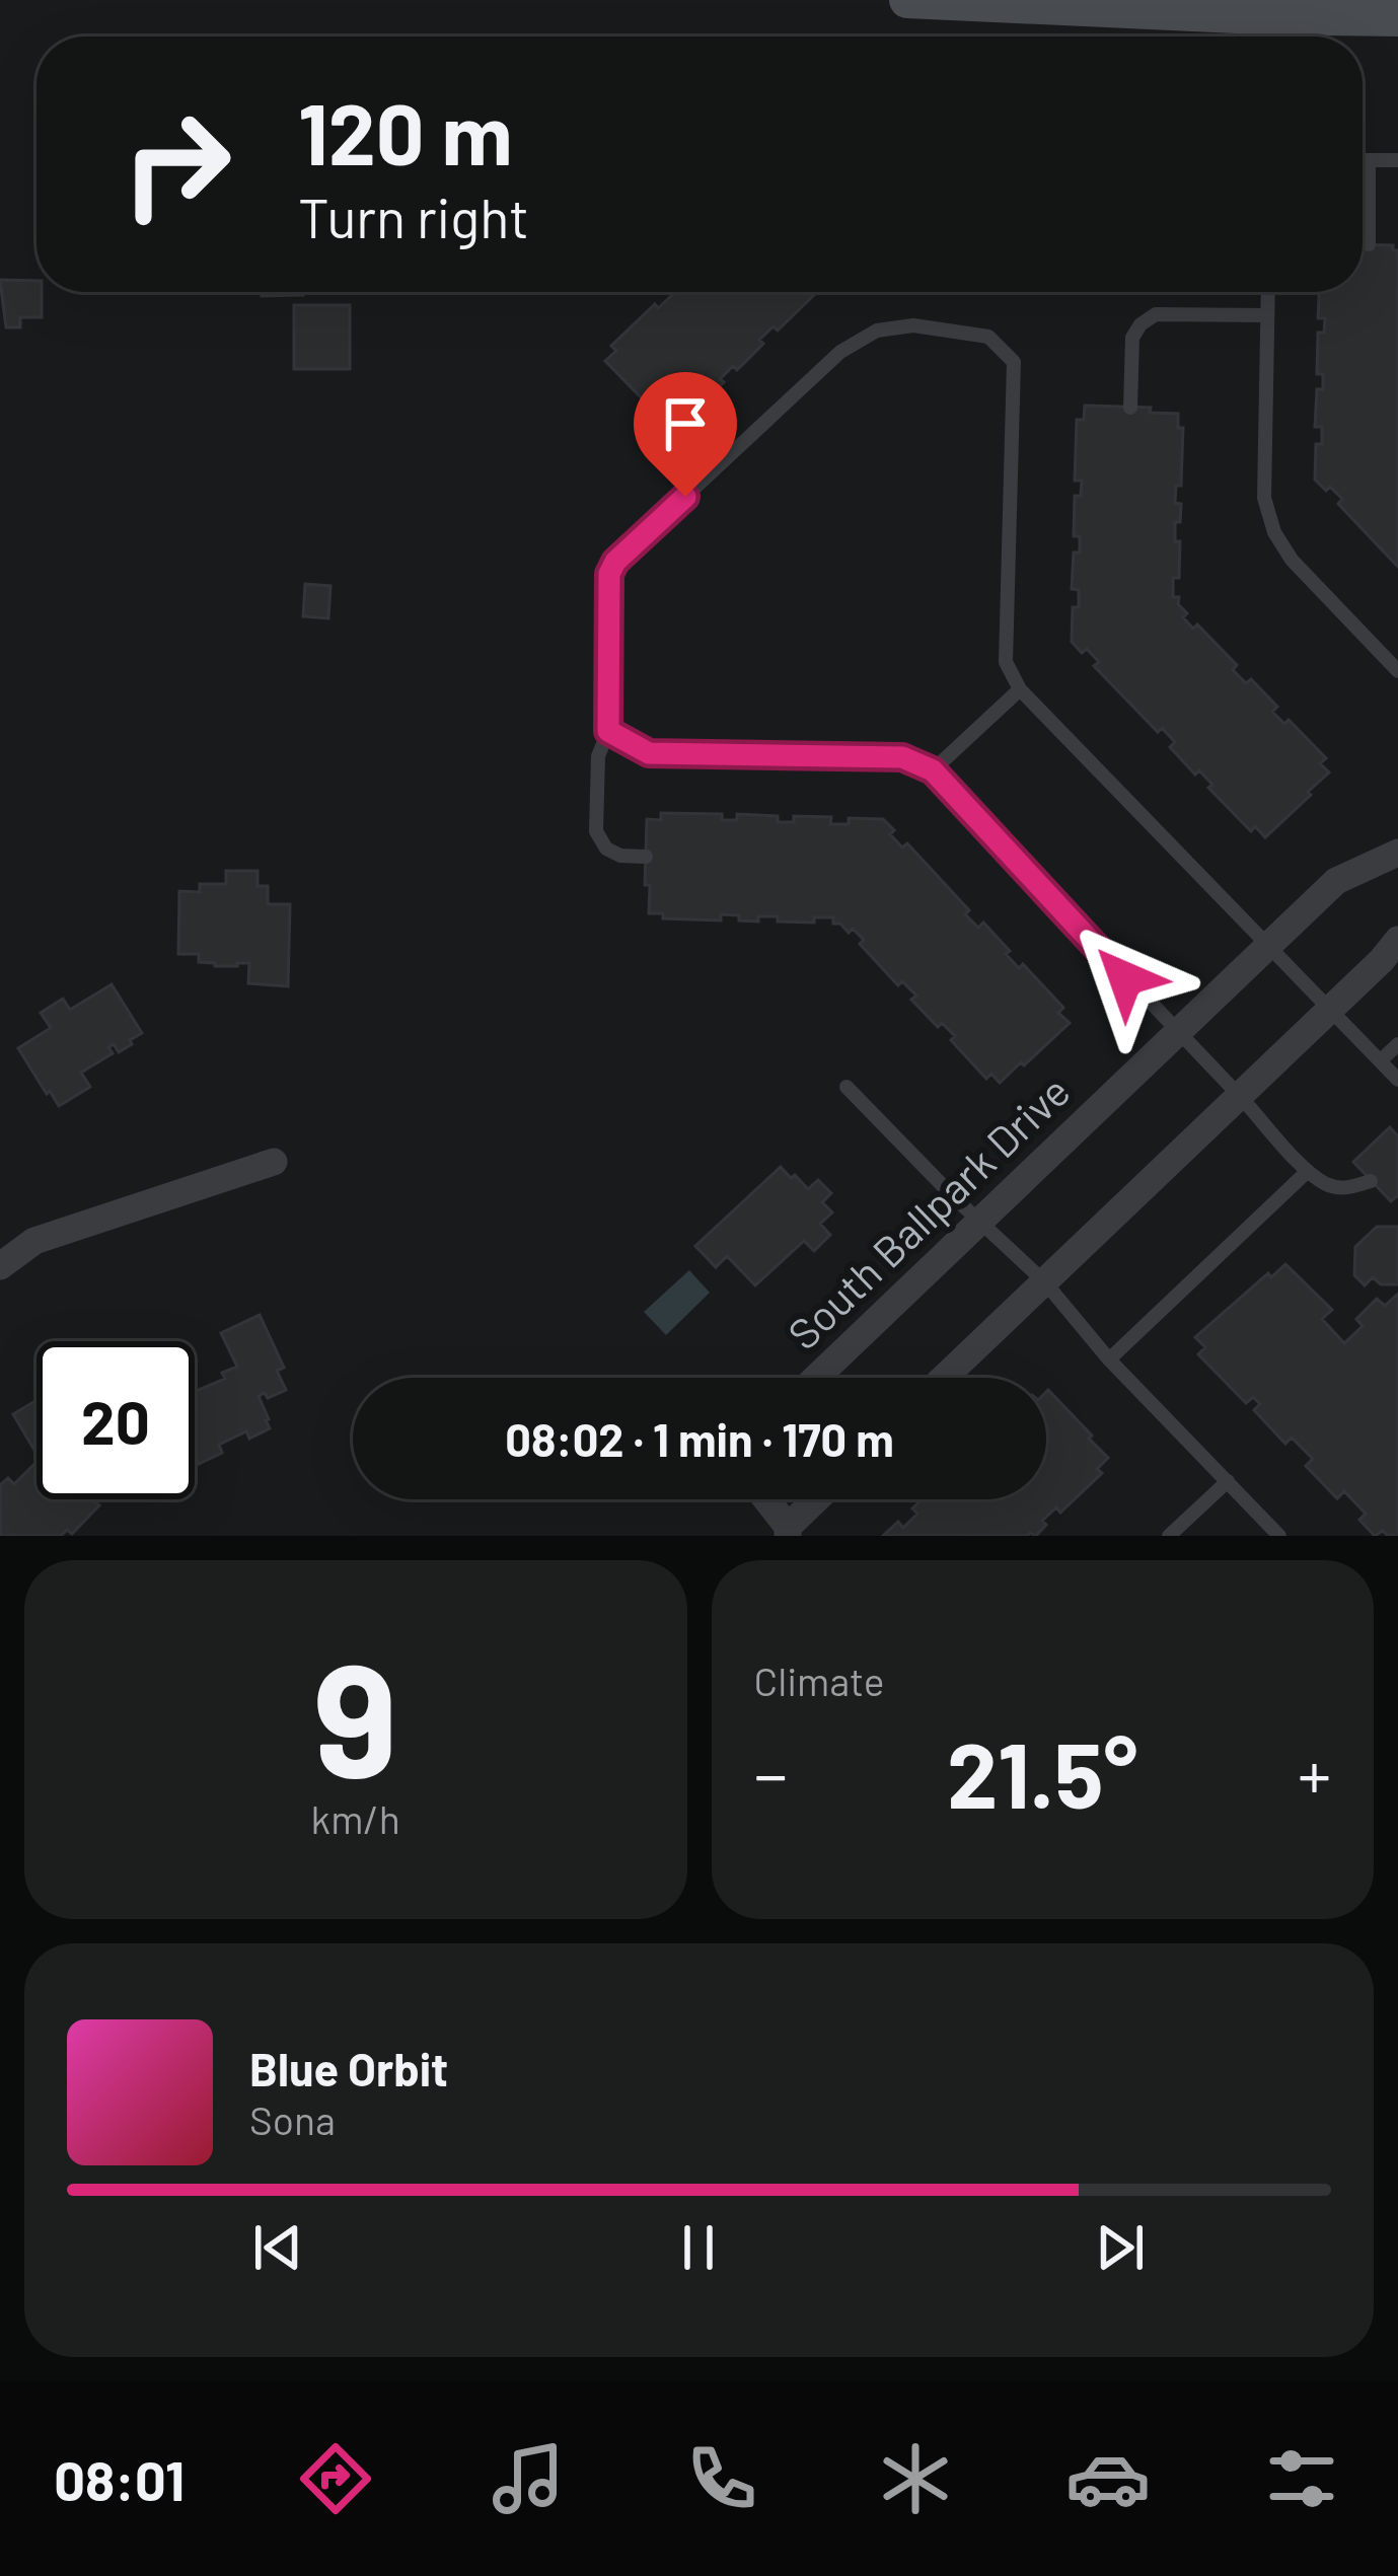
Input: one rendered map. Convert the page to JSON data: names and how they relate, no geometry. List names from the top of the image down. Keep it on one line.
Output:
{"streets":{"street":["South Ballpark Drive"]},"page":{"turn":["120 m","Turn right"],"limit":"20","trip":"08:02 · 1 min · 170 m","tile":[["9","km/h"],"Climate"],"heat":["−","21.5°","+"],"song":["Blue Orbit","Sona"],"tabs":"08:01"}}
